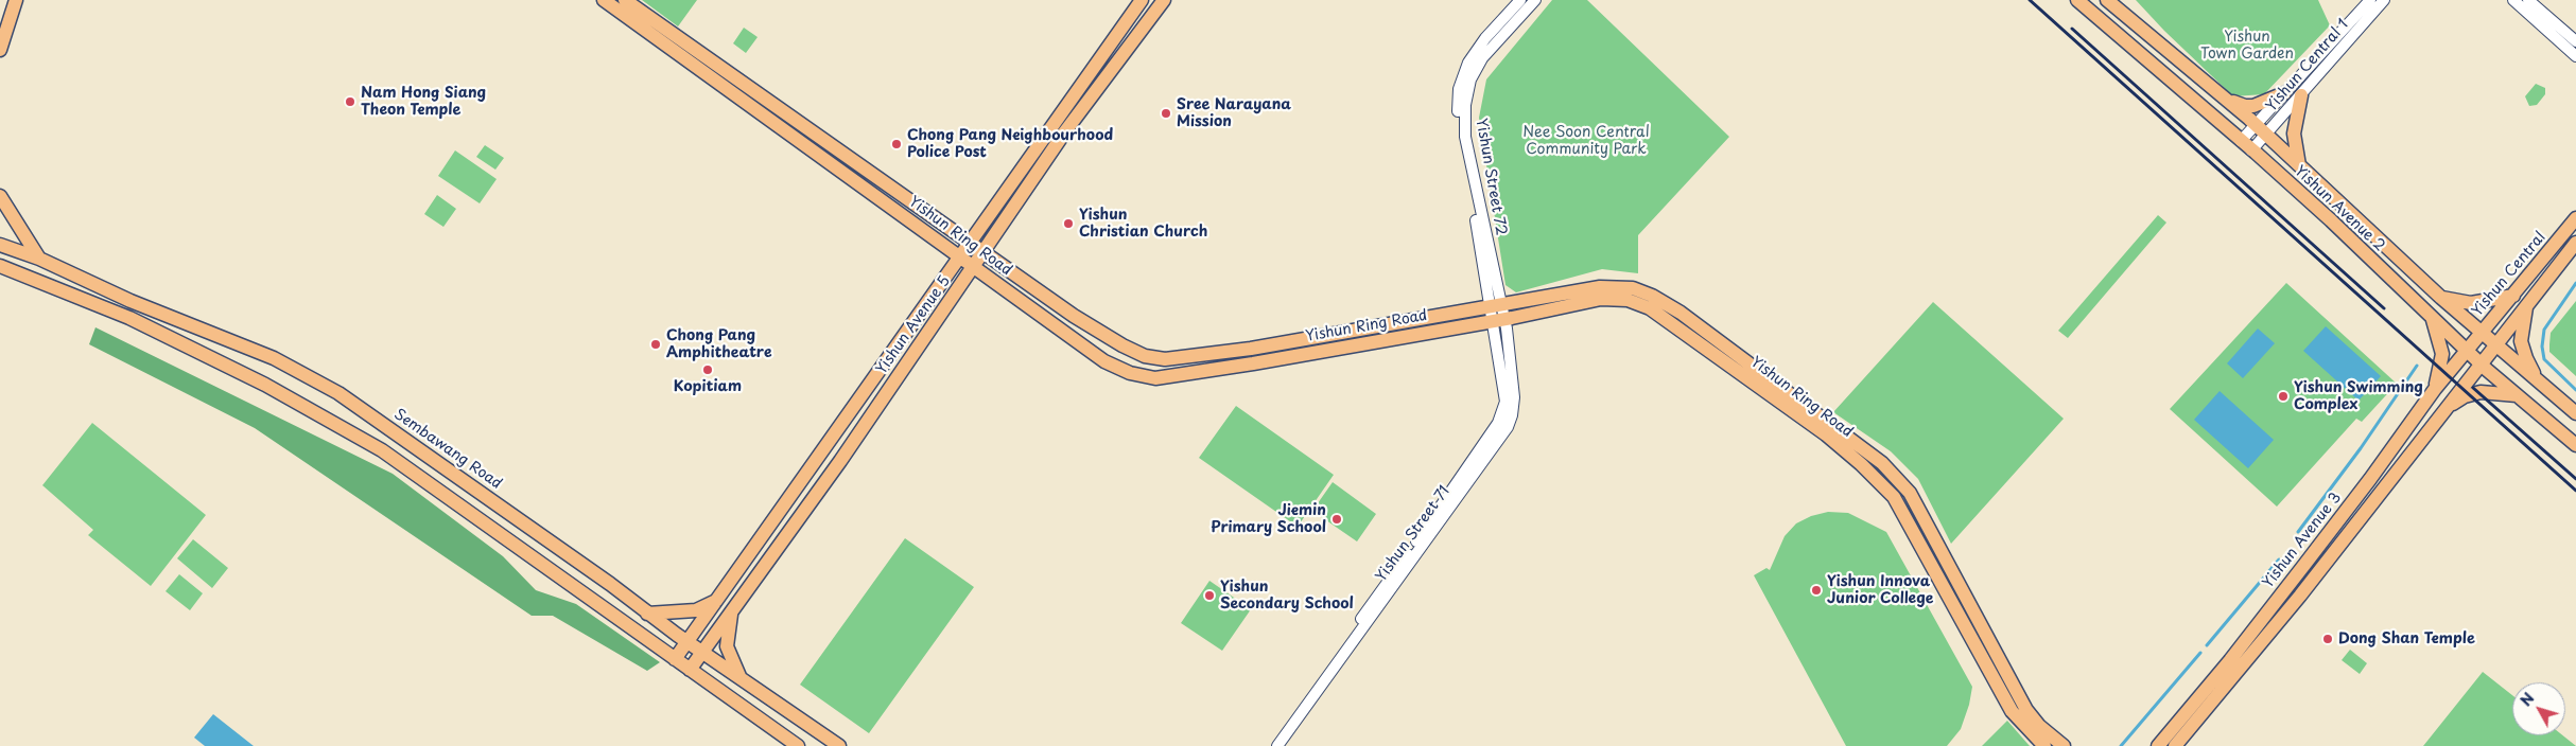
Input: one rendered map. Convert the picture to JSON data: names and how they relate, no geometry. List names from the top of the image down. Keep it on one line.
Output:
{"streets":{"main road":["Yishun Avenue 2","Yishun Ring Road","Yishun Central","Yishun Avenue 5","Sembawang Road","Yishun Avenue 3"],"street":["Yishun Central 1","Yishun Street 72","Yishun Street 71"]},"crossings":[["Yishun Central 1","Yishun Avenue 2"],["Yishun Street 72","Yishun Ring Road"],["Yishun Street 72","Yishun Street 71"],["Yishun Avenue 2","Yishun Central"],["Yishun Avenue 2","Yishun Avenue 3"],["Yishun Ring Road","Yishun Avenue 5"],["Yishun Ring Road","Yishun Street 71"],["Yishun Central","Yishun Avenue 3"],["Yishun Avenue 5","Sembawang Road"]],"parks":["Yishun Town Garden","Nee Soon Central Community Park"],"places":["Nam Hong Siang Theon Temple","Sree Narayana Mission","Chong Pang Neighbourhood Police Post","Yishun Christian Church","Chong Pang Amphitheatre","Kopitiam","Yishun Swimming Complex","Jiemin Primary School","Yishun Innova Junior College","Yishun Secondary School","Dong Shan Temple"],"north":"top left"}
